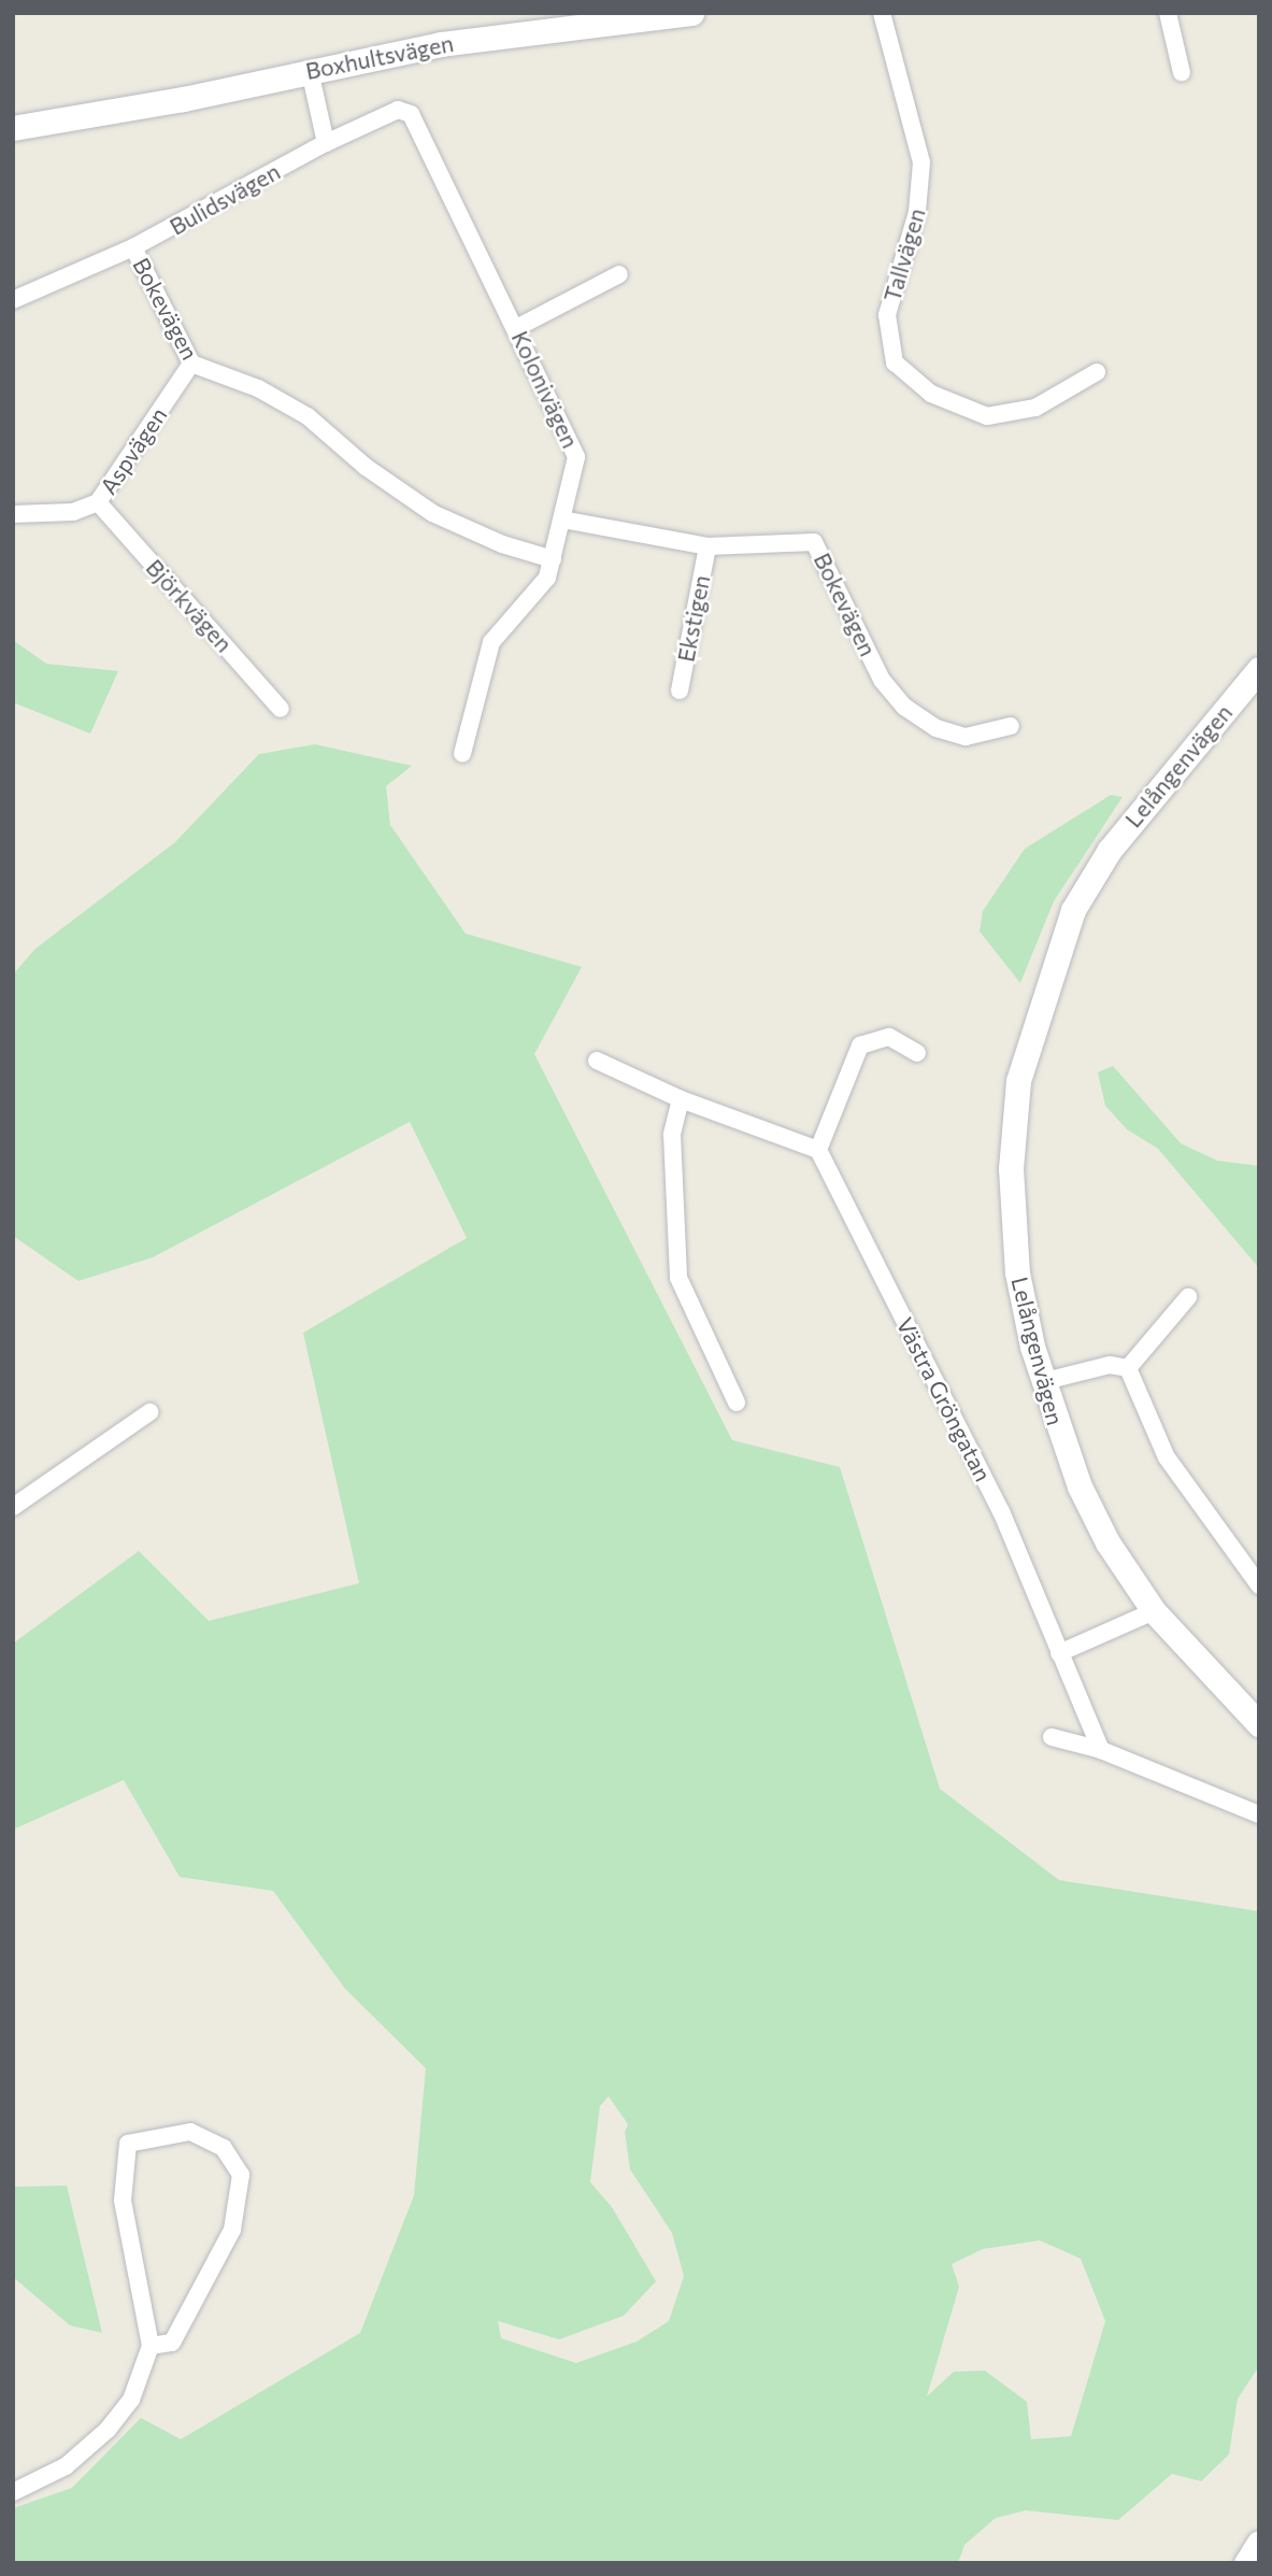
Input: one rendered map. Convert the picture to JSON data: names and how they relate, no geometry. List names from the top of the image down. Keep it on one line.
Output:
{"streets":{"street":["Boxhultsvägen","Bulidsvägen","Tallvägen","Bokevägen","Kolonivägen","Aspvägen","Björkvägen","Ekstigen","Lelångenvägen","Västra Gröngatan"]},"crossings":[["Bulidsvägen","Bokevägen"],["Bulidsvägen","Kolonivägen"],["Bokevägen","Kolonivägen"],["Bokevägen","Aspvägen"],["Bokevägen","Ekstigen"],["Aspvägen","Björkvägen"]]}
